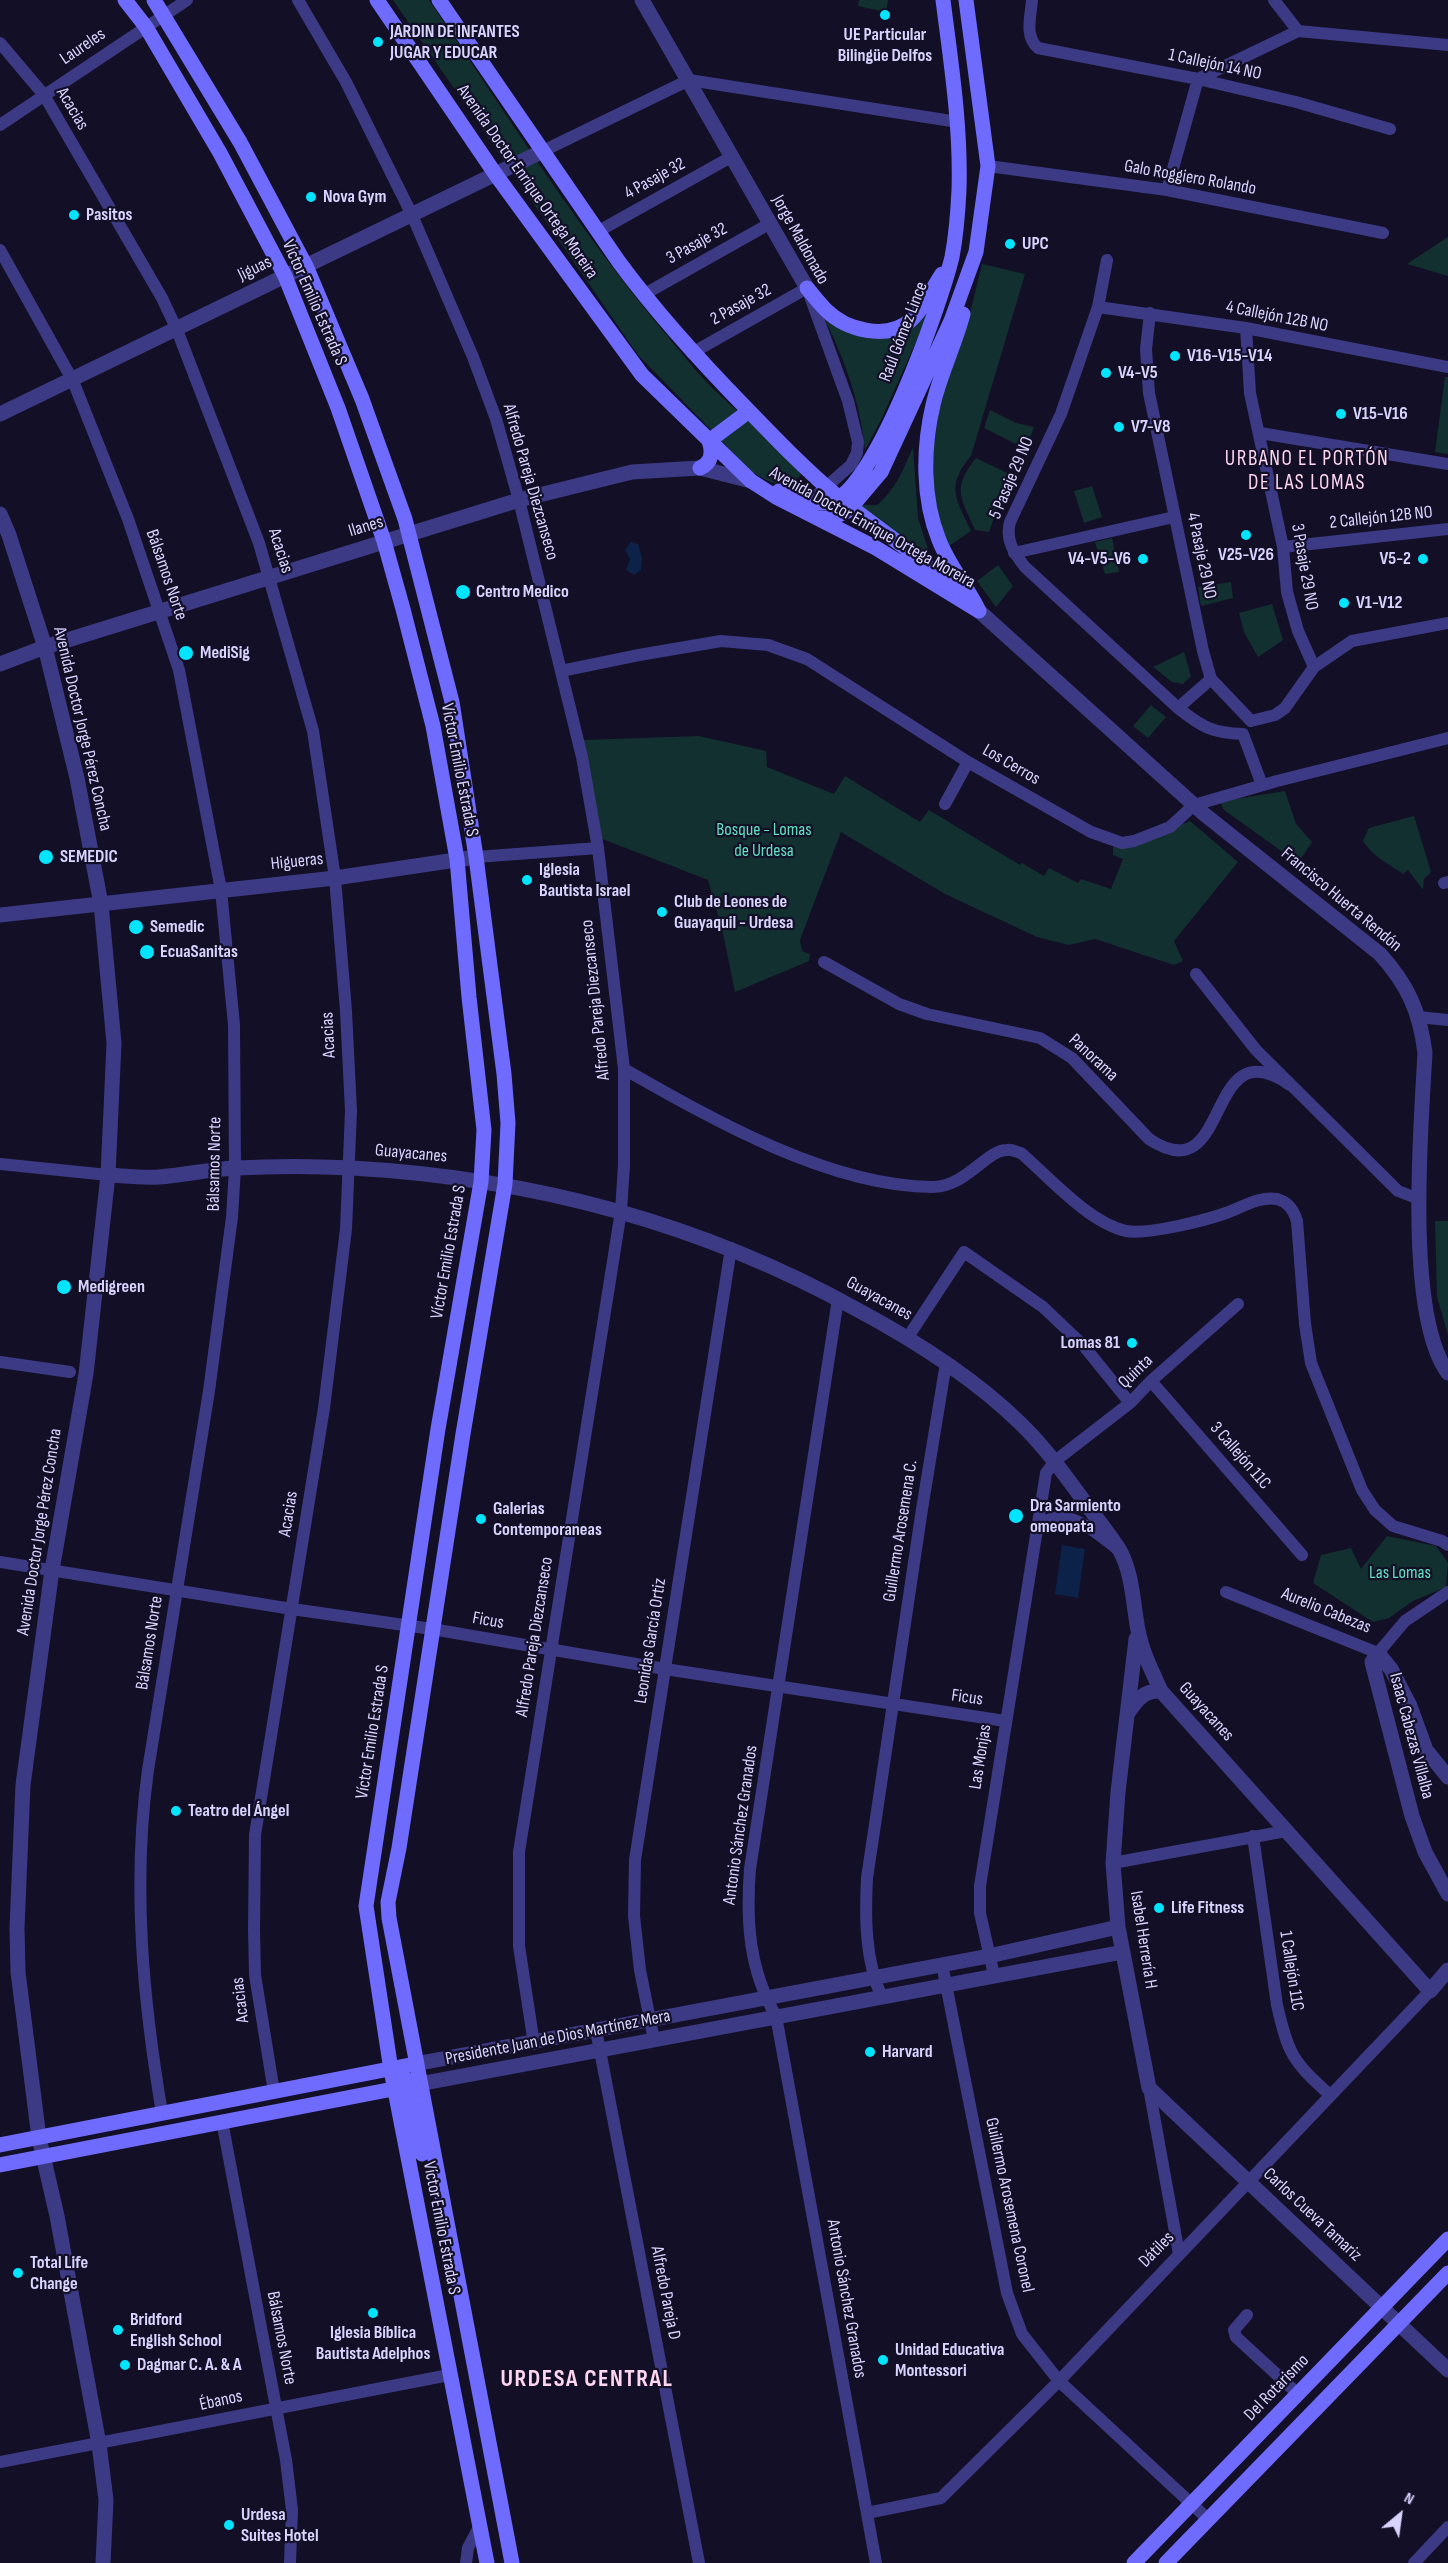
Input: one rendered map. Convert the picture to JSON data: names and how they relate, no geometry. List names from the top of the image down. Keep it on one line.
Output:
{"streets":{"main road":["Avenida Doctor Enrique Ortega Moreira","Víctor Emilio Estrada S","Raúl Gómez Lince","Presidente Juan de Dios Martínez Mera","Del Rotarismo"],"street":["Laureles","1 Callejón 14 NO","Acacias","Galo Roggiero Rolando","4 Pasaje 32","Jorge Maldonado","3 Pasaje 32","Jiguas","2 Pasaje 32","4 Callejón 12B NO","5 Pasaje 29 NO","Alfredo Pareja Diezcanseco","2 Callejón 12B NO","Ilanes","4 Pasaje 29 NO","3 Pasaje 29 NO","Bálsamos Norte","Avenida Doctor Jorge Pérez Concha","Los Cerros","Higueras","Francisco Huerta Rendón","Panorama","Guayacanes","Quinta","3 Callejón 11C","Guillermo Arosemena C.","Aurelio Cabezas","Ficus","Leonidas García Ortiz","Isaac Cabezas Villalba","Las Monjas","Antonio Sánchez Granados","Isabel Herrería H","1 Callejón 11C","Guillermo Arosemena Coronel","Carlos Cueva Tamariz","Dátiles","Alfredo Pareja D","Ébanos"]},"crossings":[["Laureles","Acacias"],["Laureles","Víctor Emilio Estrada S"],["Acacias","Jiguas"],["Acacias","Ilanes"],["Acacias","Higueras"],["Acacias","Guayacanes"],["Acacias","Ficus"],["Acacias","Presidente Juan de Dios Martínez Mera"],["Galo Roggiero Rolando","Raúl Gómez Lince"],["4 Pasaje 32","Avenida Doctor Enrique Ortega Moreira"],["4 Pasaje 32","Jorge Maldonado"],["Avenida Doctor Enrique Ortega Moreira","Jorge Maldonado"],["Avenida Doctor Enrique Ortega Moreira","3 Pasaje 32"],["Avenida Doctor Enrique Ortega Moreira","Jiguas"],["Avenida Doctor Enrique Ortega Moreira","2 Pasaje 32"],["Avenida Doctor Enrique Ortega Moreira","Raúl Gómez Lince"],["Avenida Doctor Enrique Ortega Moreira","Ilanes"],["Avenida Doctor Enrique Ortega Moreira","Francisco Huerta Rendón"],["Jorge Maldonado","3 Pasaje 32"],["Jorge Maldonado","Jiguas"],["Jorge Maldonado","2 Pasaje 32"],["Jiguas","Víctor Emilio Estrada S"],["Jiguas","Alfredo Pareja Diezcanseco"],["Jiguas","Bálsamos Norte"],["Víctor Emilio Estrada S","Ilanes"],["Víctor Emilio Estrada S","Higueras"],["Víctor Emilio Estrada S","Guayacanes"],["Víctor Emilio Estrada S","Ficus"],["Víctor Emilio Estrada S","Presidente Juan de Dios Martínez Mera"],["Víctor Emilio Estrada S","Ébanos"],["4 Callejón 12B NO","5 Pasaje 29 NO"],["4 Callejón 12B NO","4 Pasaje 29 NO"],["4 Callejón 12B NO","3 Pasaje 29 NO"],["Alfredo Pareja Diezcanseco","Ilanes"],["Alfredo Pareja Diezcanseco","Los Cerros"],["Alfredo Pareja Diezcanseco","Higueras"],["Alfredo Pareja Diezcanseco","Guayacanes"],["Alfredo Pareja Diezcanseco","Ficus"],["Alfredo Pareja Diezcanseco","Presidente Juan de Dios Martínez Mera"],["2 Callejón 12B NO","3 Pasaje 29 NO"],["Ilanes","Bálsamos Norte"],["Ilanes","Avenida Doctor Jorge Pérez Concha"],["Bálsamos Norte","Higueras"],["Bálsamos Norte","Guayacanes"],["Bálsamos Norte","Ficus"],["Bálsamos Norte","Presidente Juan de Dios Martínez Mera"],["Bálsamos Norte","Ébanos"],["Avenida Doctor Jorge Pérez Concha","Higueras"],["Avenida Doctor Jorge Pérez Concha","Guayacanes"],["Avenida Doctor Jorge Pérez Concha","Ficus"],["Avenida Doctor Jorge Pérez Concha","Presidente Juan de Dios Martínez Mera"],["Avenida Doctor Jorge Pérez Concha","Ébanos"],["Los Cerros","Francisco Huerta Rendón"],["Francisco Huerta Rendón","Panorama"],["Guayacanes","Quinta"],["Guayacanes","Guillermo Arosemena C."],["Guayacanes","Leonidas García Ortiz"],["Guayacanes","Las Monjas"],["Guayacanes","Antonio Sánchez Granados"],["Guayacanes","Isabel Herrería H"],["Guayacanes","Dátiles"],["Quinta","3 Callejón 11C"],["Quinta","Las Monjas"],["Guillermo Arosemena C.","Ficus"],["Aurelio Cabezas","Isaac Cabezas Villalba"],["Ficus","Leonidas García Ortiz"],["Ficus","Las Monjas"],["Ficus","Antonio Sánchez Granados"],["Leonidas García Ortiz","Presidente Juan de Dios Martínez Mera"],["Las Monjas","Presidente Juan de Dios Martínez Mera"],["Antonio Sánchez Granados","Presidente Juan de Dios Martínez Mera"],["Antonio Sánchez Granados","Dátiles"],["Isabel Herrería H","Presidente Juan de Dios Martínez Mera"],["Isabel Herrería H","Carlos Cueva Tamariz"],["Isabel Herrería H","Dátiles"],["1 Callejón 11C","Dátiles"],["Presidente Juan de Dios Martínez Mera","Guillermo Arosemena Coronel"],["Presidente Juan de Dios Martínez Mera","Alfredo Pareja D"],["Guillermo Arosemena Coronel","Dátiles"],["Guillermo Arosemena Coronel","Del Rotarismo"],["Carlos Cueva Tamariz","Dátiles"],["Carlos Cueva Tamariz","Del Rotarismo"]],"districts":["URBANO EL PORTÓN DE LAS LOMAS","URDESA CENTRAL"],"parks":["Bosque - Lomas de Urdesa","Las Lomas"],"places":["UE Particular Bilingüe Delfos","JARDIN DE INFANTES JUGAR Y EDUCAR","Nova Gym","Pasitos","UPC","V16-V15-V14","V4-V5","V15-V16","V7-V8","V25-V26","V4-V5-V6","V5-2","Centro Medico","V1-V12","MediSig","SEMEDIC","Iglesia Bautista Israel","Club de Leones de Guayaquil - Urdesa","Semedic","EcuaSanitas","Medigreen","Lomas 81","Dra Sarmiento omeopata","Galerias Contemporaneas","Teatro del Ángel","Life Fitness","Harvard","Total Life Change","Iglesia Bíblica Bautista Adelphos","Bridford English School","Unidad Educativa Montessori","Dagmar C. A. & A","Urdesa Suites Hotel"],"north":"top right"}
